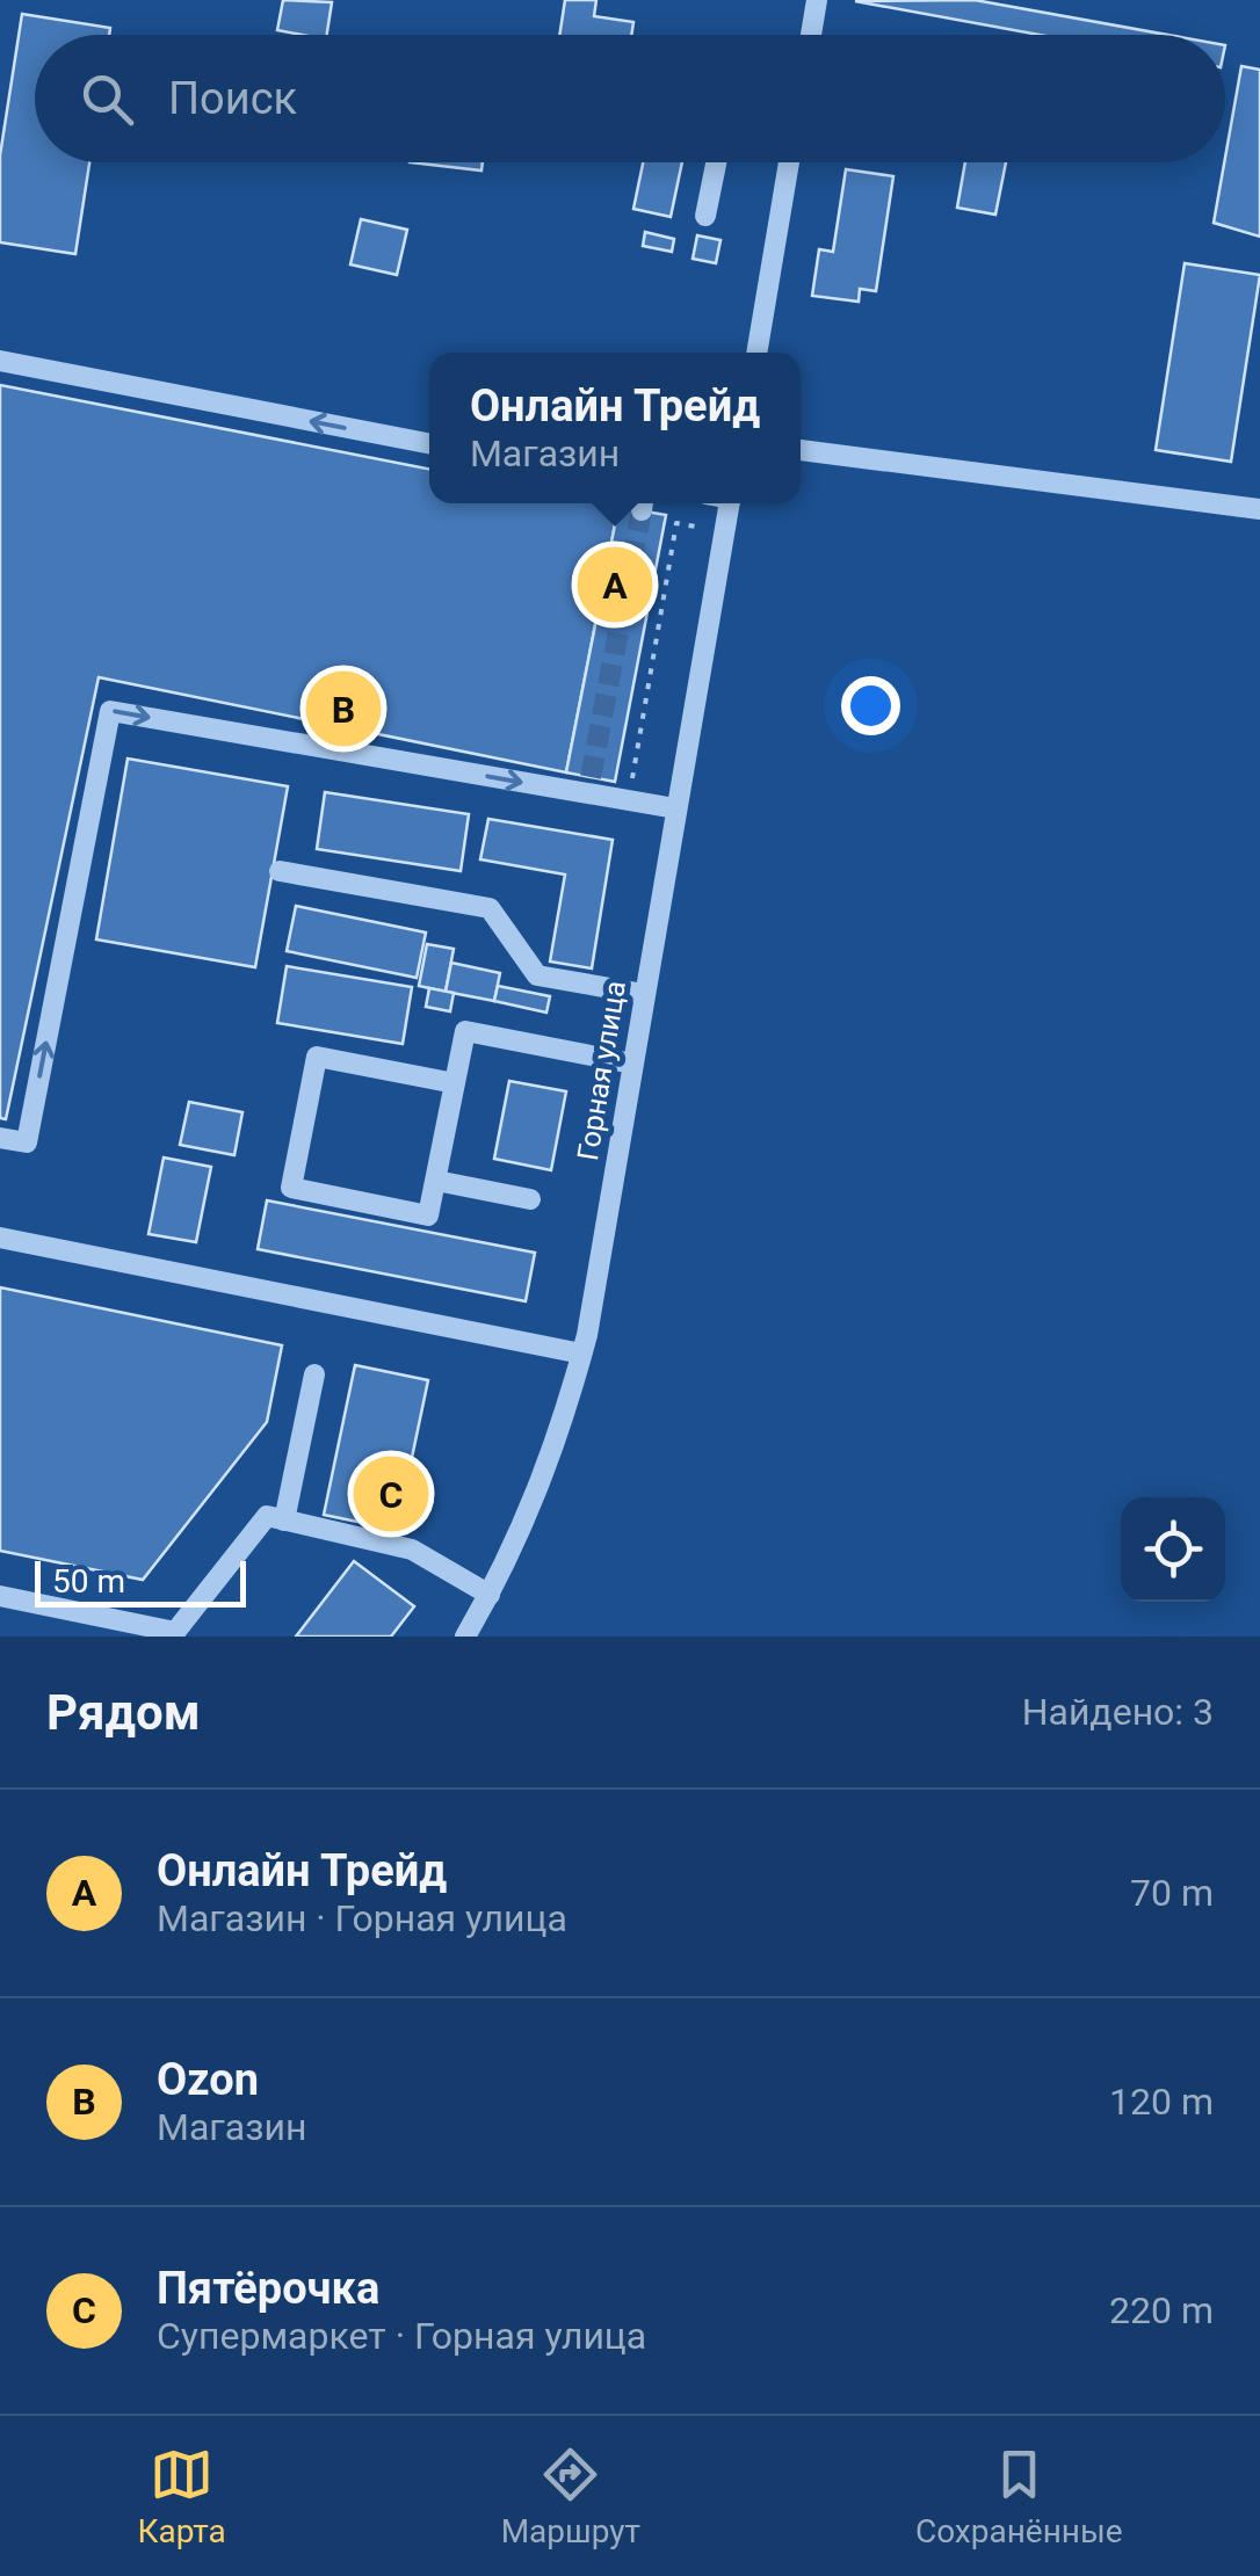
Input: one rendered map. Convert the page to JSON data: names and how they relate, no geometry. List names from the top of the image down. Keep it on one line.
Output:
{"streets":{"street":["Горная улица"]},"scale_bar":"50 m","page":{"search":"Поиск","popup":["Онлайн Трейд","Магазин"],"pins":["A","B","C"],"scale":"50 m","heading":["Рядом","Найдено: 3"],"list":[{"mark":"A","name":"Онлайн Трейд","note":"Магазин · Горная улица","value":"70 m"},{"mark":"B","name":"Ozon","note":"Магазин","value":"120 m"},{"mark":"C","name":"Пятёрочка","note":"Супермаркет · Горная улица","value":"220 m"}],"nav":["Карта","Маршрут","Сохранённые"]}}
